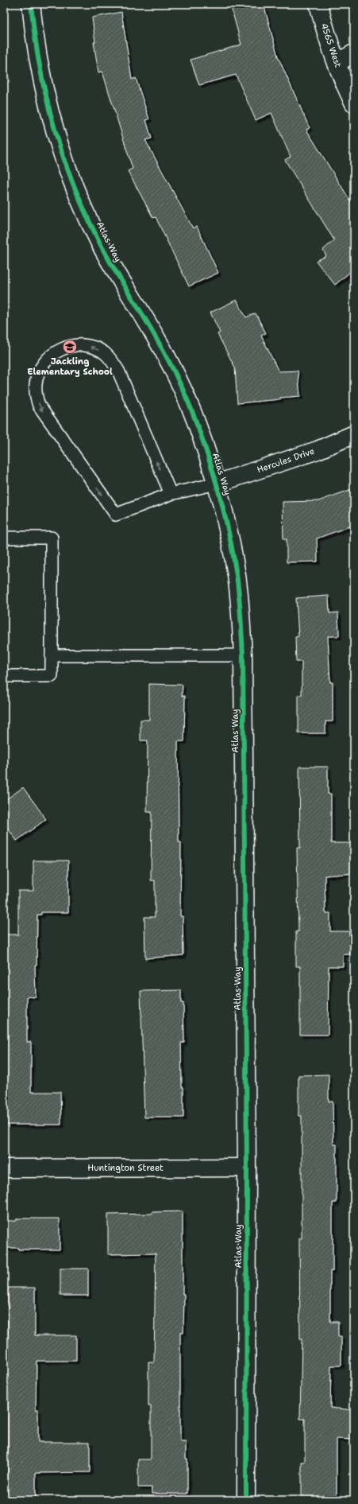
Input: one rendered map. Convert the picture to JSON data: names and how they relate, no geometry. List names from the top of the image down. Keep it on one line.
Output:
{"streets":{"street":["4565 West","Atlas Way","Hercules Drive","Huntington Street"]},"crossings":[["Atlas Way","Hercules Drive"],["Atlas Way","Huntington Street"]],"places":{"school or university":["Jackling Elementary School"]}}
